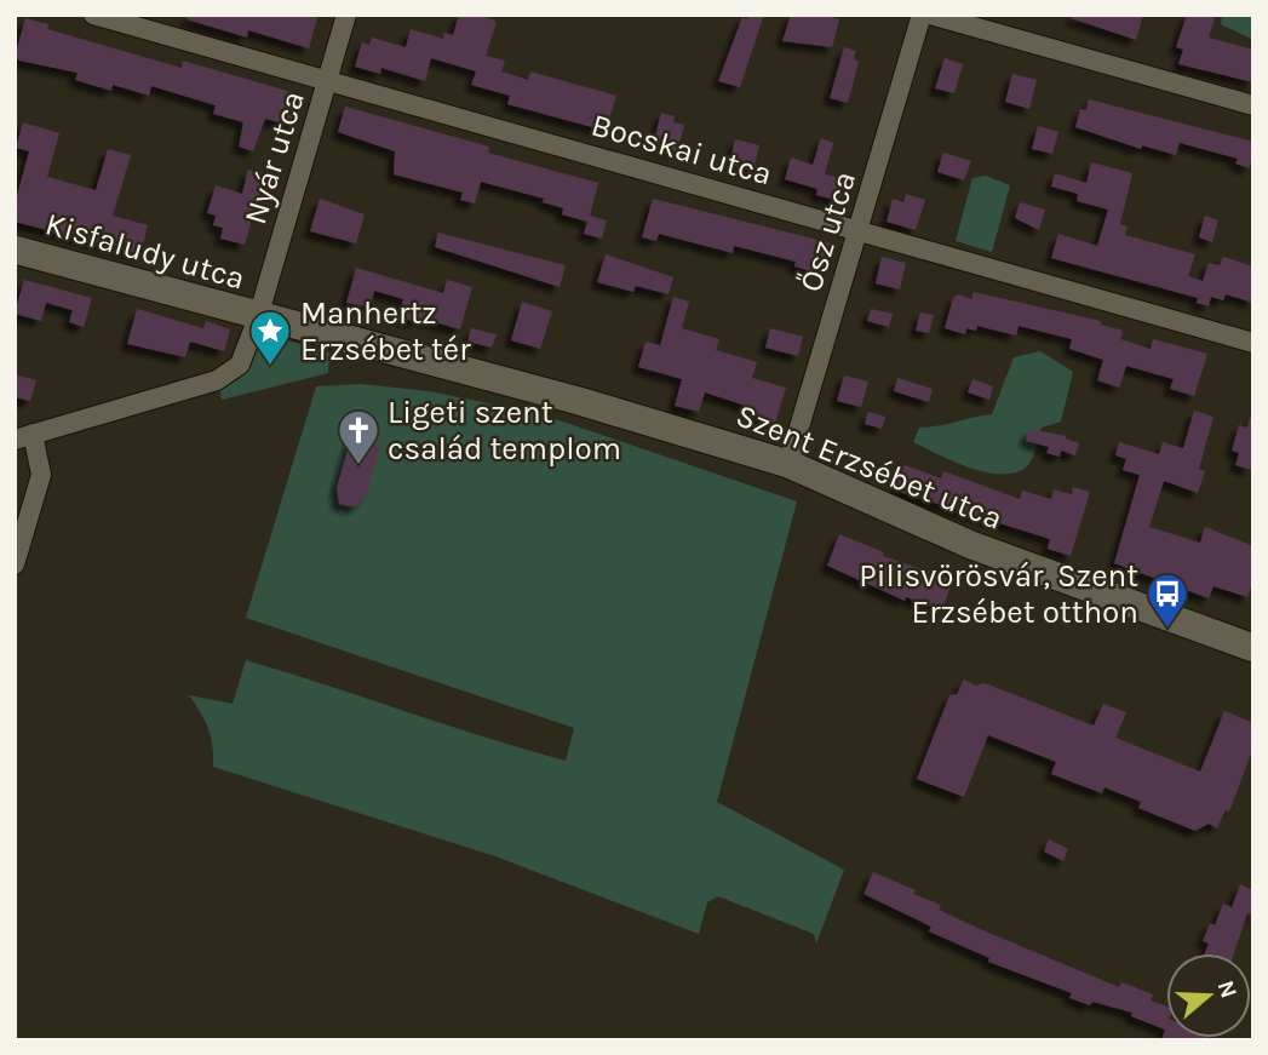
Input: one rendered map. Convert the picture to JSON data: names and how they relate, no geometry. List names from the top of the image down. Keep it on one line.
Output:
{"streets":{"street":["Bocskai utca","Nyár utca","Ősz utca","Kisfaludy utca","Szent Erzsébet utca"]},"crossings":[["Bocskai utca","Nyár utca"],["Bocskai utca","Ősz utca"],["Nyár utca","Kisfaludy utca"],["Nyár utca","Szent Erzsébet utca"],["Ősz utca","Szent Erzsébet utca"],["Kisfaludy utca","Szent Erzsébet utca"]],"places":{"place":["Manhertz Erzsébet tér"],"church":["Ligeti szent család templom"],"bus stop":["Pilisvörösvár, Szent Erzsébet otthon"]},"north":"right"}
